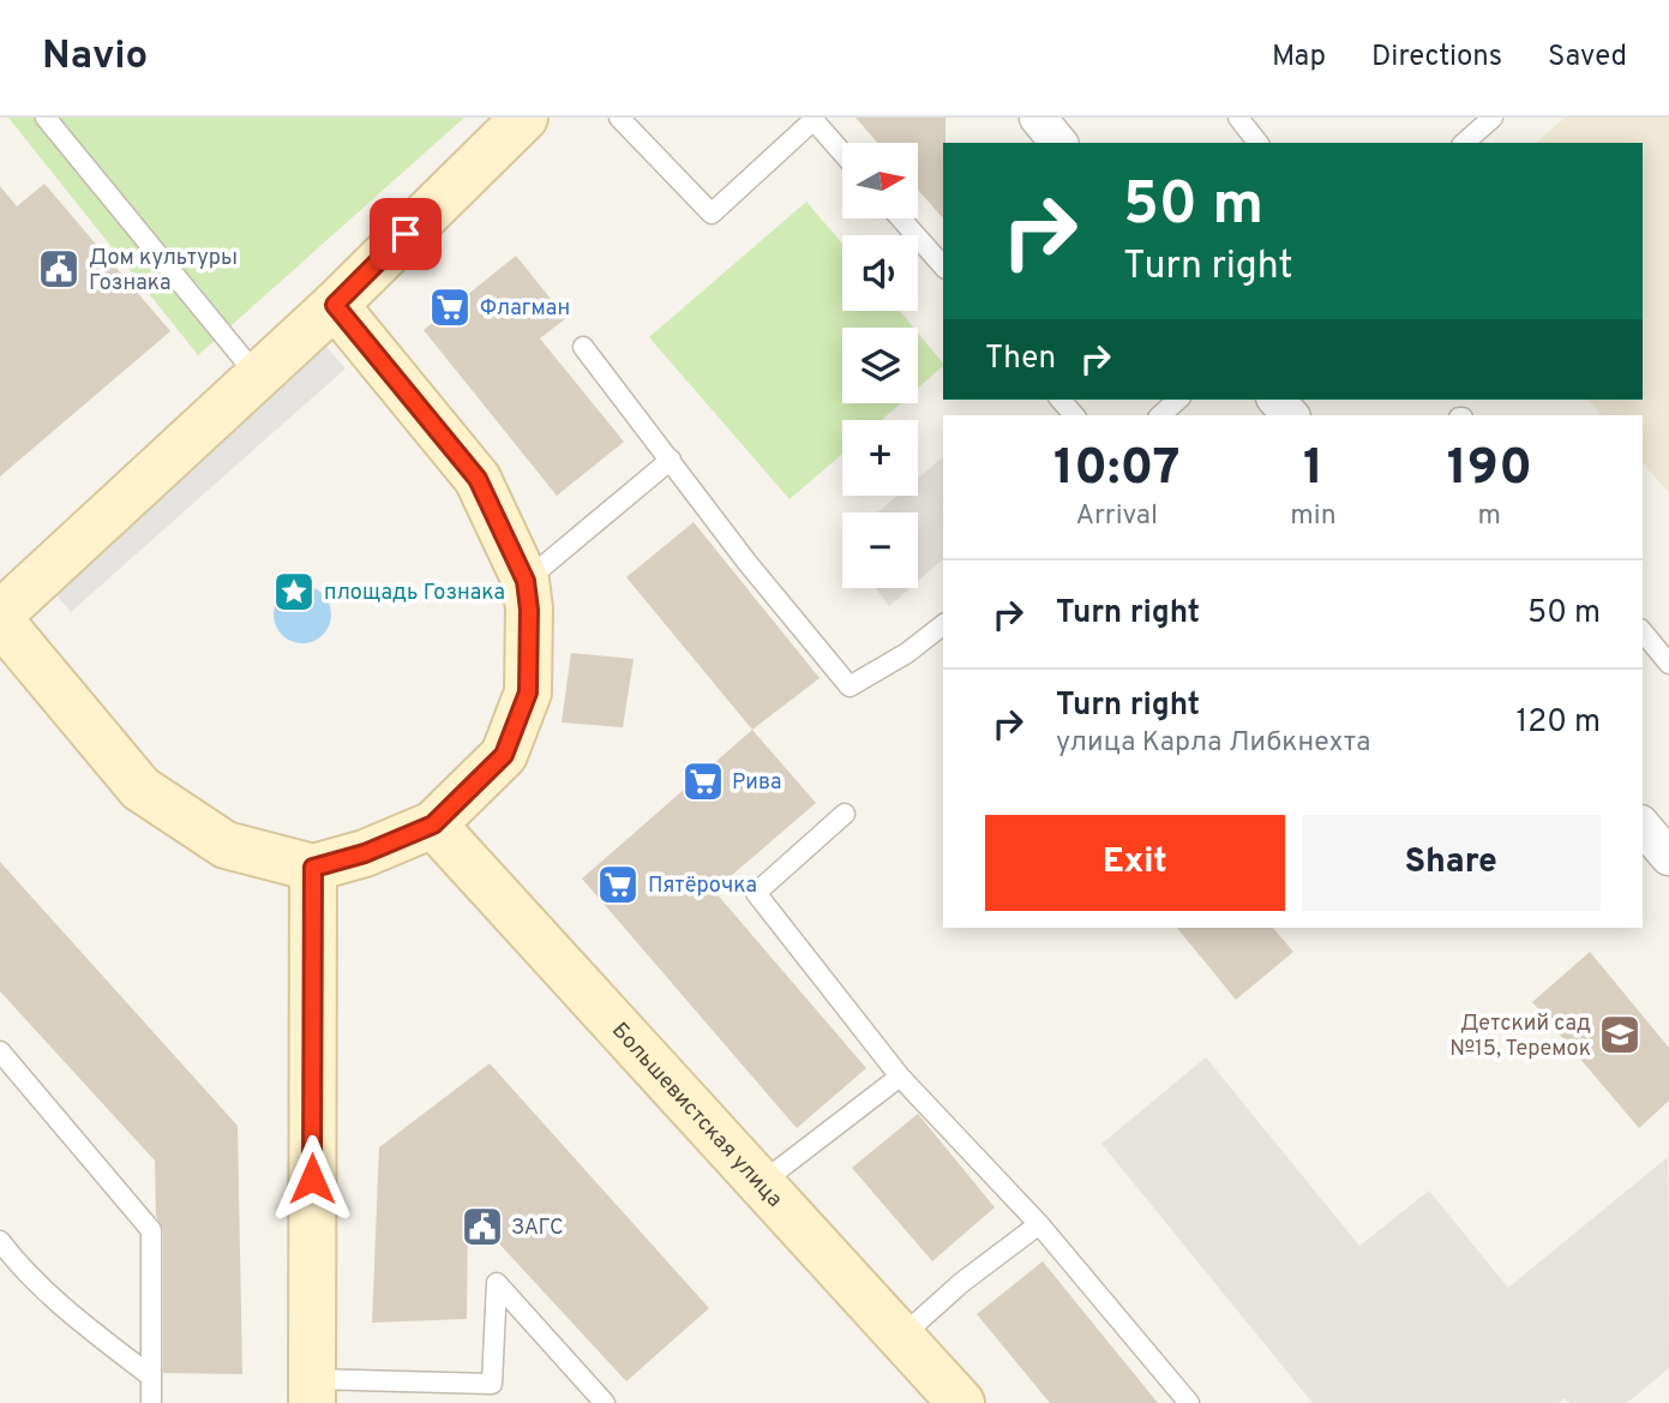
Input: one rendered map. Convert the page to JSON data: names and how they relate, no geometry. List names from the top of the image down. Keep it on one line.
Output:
{"streets":{"street":["Большевистская улица"]},"places":{"public building":["Дом культуры Гознака","ЗАГС"],"supermarket":["Флагман","Рива","Пятёрочка"],"place":["площадь Гознака"],"school or university":["Детский сад №15, Теремок"]},"north":"right","page":{"header":"Navio","nav":["Map","Directions","Saved"],"map_buttons":["+","−"],"turn":["50 m","Turn right"],"then":"Then","eta":["10:07","Arrival","1","min","190","m"],"list":[{"name":"Turn right","value":"50 m"},{"name":"Turn right","note":"улица Карла Либкнехта","value":"120 m"}],"buttons":["Exit","Share"]}}
